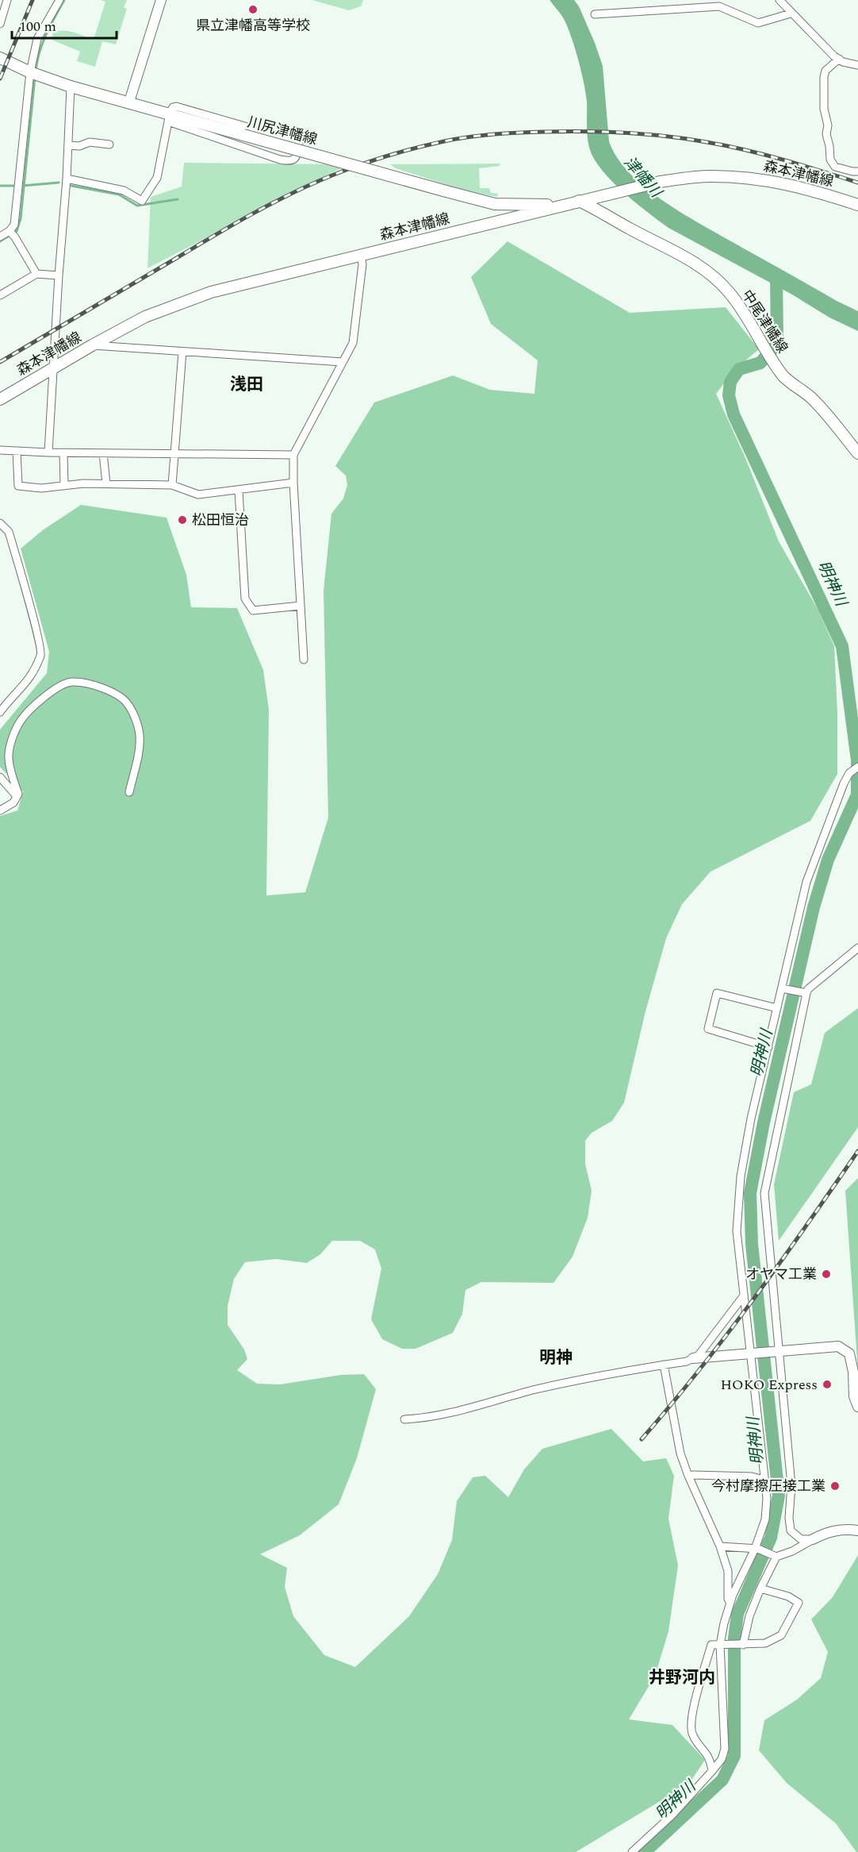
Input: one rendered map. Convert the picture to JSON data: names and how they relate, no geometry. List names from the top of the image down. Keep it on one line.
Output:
{"streets":{"main road":["川尻津幡線","森本津幡線","中尾津幡線"]},"crossings":[["川尻津幡線","森本津幡線"],["森本津幡線","中尾津幡線"]],"districts":["浅田","明神","井野河内"],"water":["津幡川","明神川"],"places":["県立津幡高等学校","松田恒治","オヤマ工業","HOKO Express","今村摩擦圧接工業"],"scale_bar":"100 m"}
